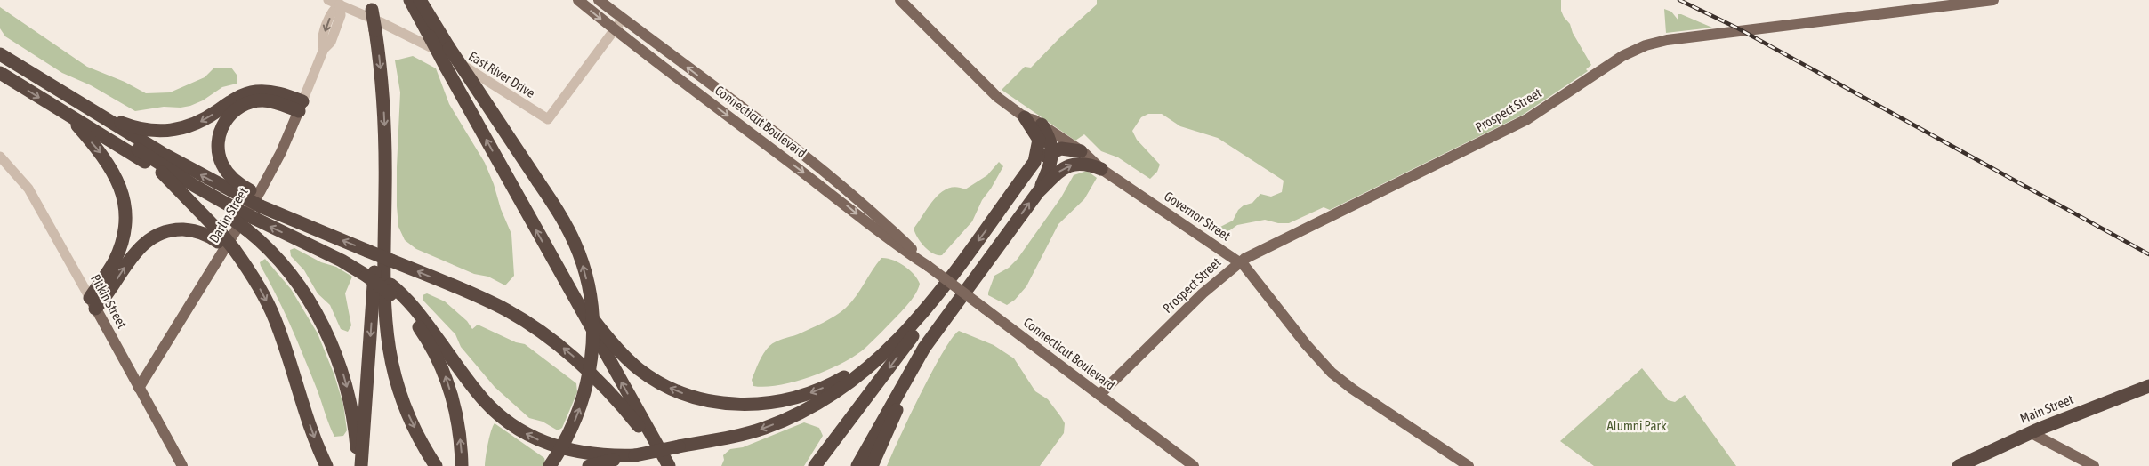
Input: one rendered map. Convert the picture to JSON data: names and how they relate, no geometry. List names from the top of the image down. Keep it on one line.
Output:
{"streets":{"highway":["Main Street"],"main road":["Prospect Street","Connecticut Boulevard","Darlin Street","Governor Street","Pitkin Street"],"street":["East River Drive"]},"crossings":[["East River Drive","Connecticut Boulevard"],["East River Drive","Darlin Street"],["Prospect Street","Connecticut Boulevard"],["Prospect Street","Governor Street"],["Darlin Street","Pitkin Street"]],"parks":["Alumni Park"]}
